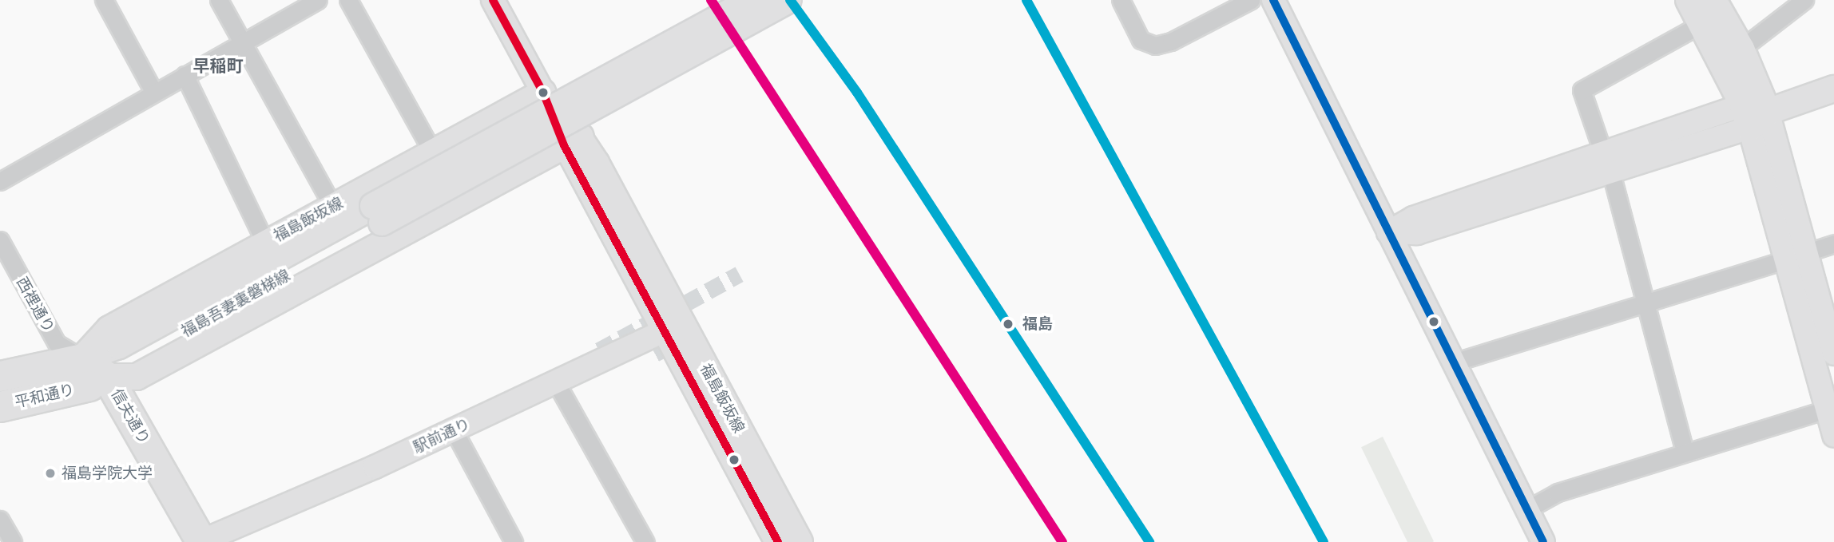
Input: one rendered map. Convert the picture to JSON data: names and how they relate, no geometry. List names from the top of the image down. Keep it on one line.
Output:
{"streets":{"highway":["平和通り","信夫通り"],"main road":["福島飯坂線","福島吾妻裏磐梯線"],"street":["西裡通り","駅前通り"]},"crossings":[["福島飯坂線","福島吾妻裏磐梯線"],["福島飯坂線","西裡通り"],["福島飯坂線","平和通り"],["福島飯坂線","信夫通り"],["福島飯坂線","駅前通り"],["福島吾妻裏磐梯線","西裡通り"],["福島吾妻裏磐梯線","平和通り"],["福島吾妻裏磐梯線","信夫通り"],["西裡通り","平和通り"],["西裡通り","信夫通り"],["平和通り","信夫通り"],["信夫通り","駅前通り"]],"districts":["早稲町"],"places":["福島","福島学院大学"]}
